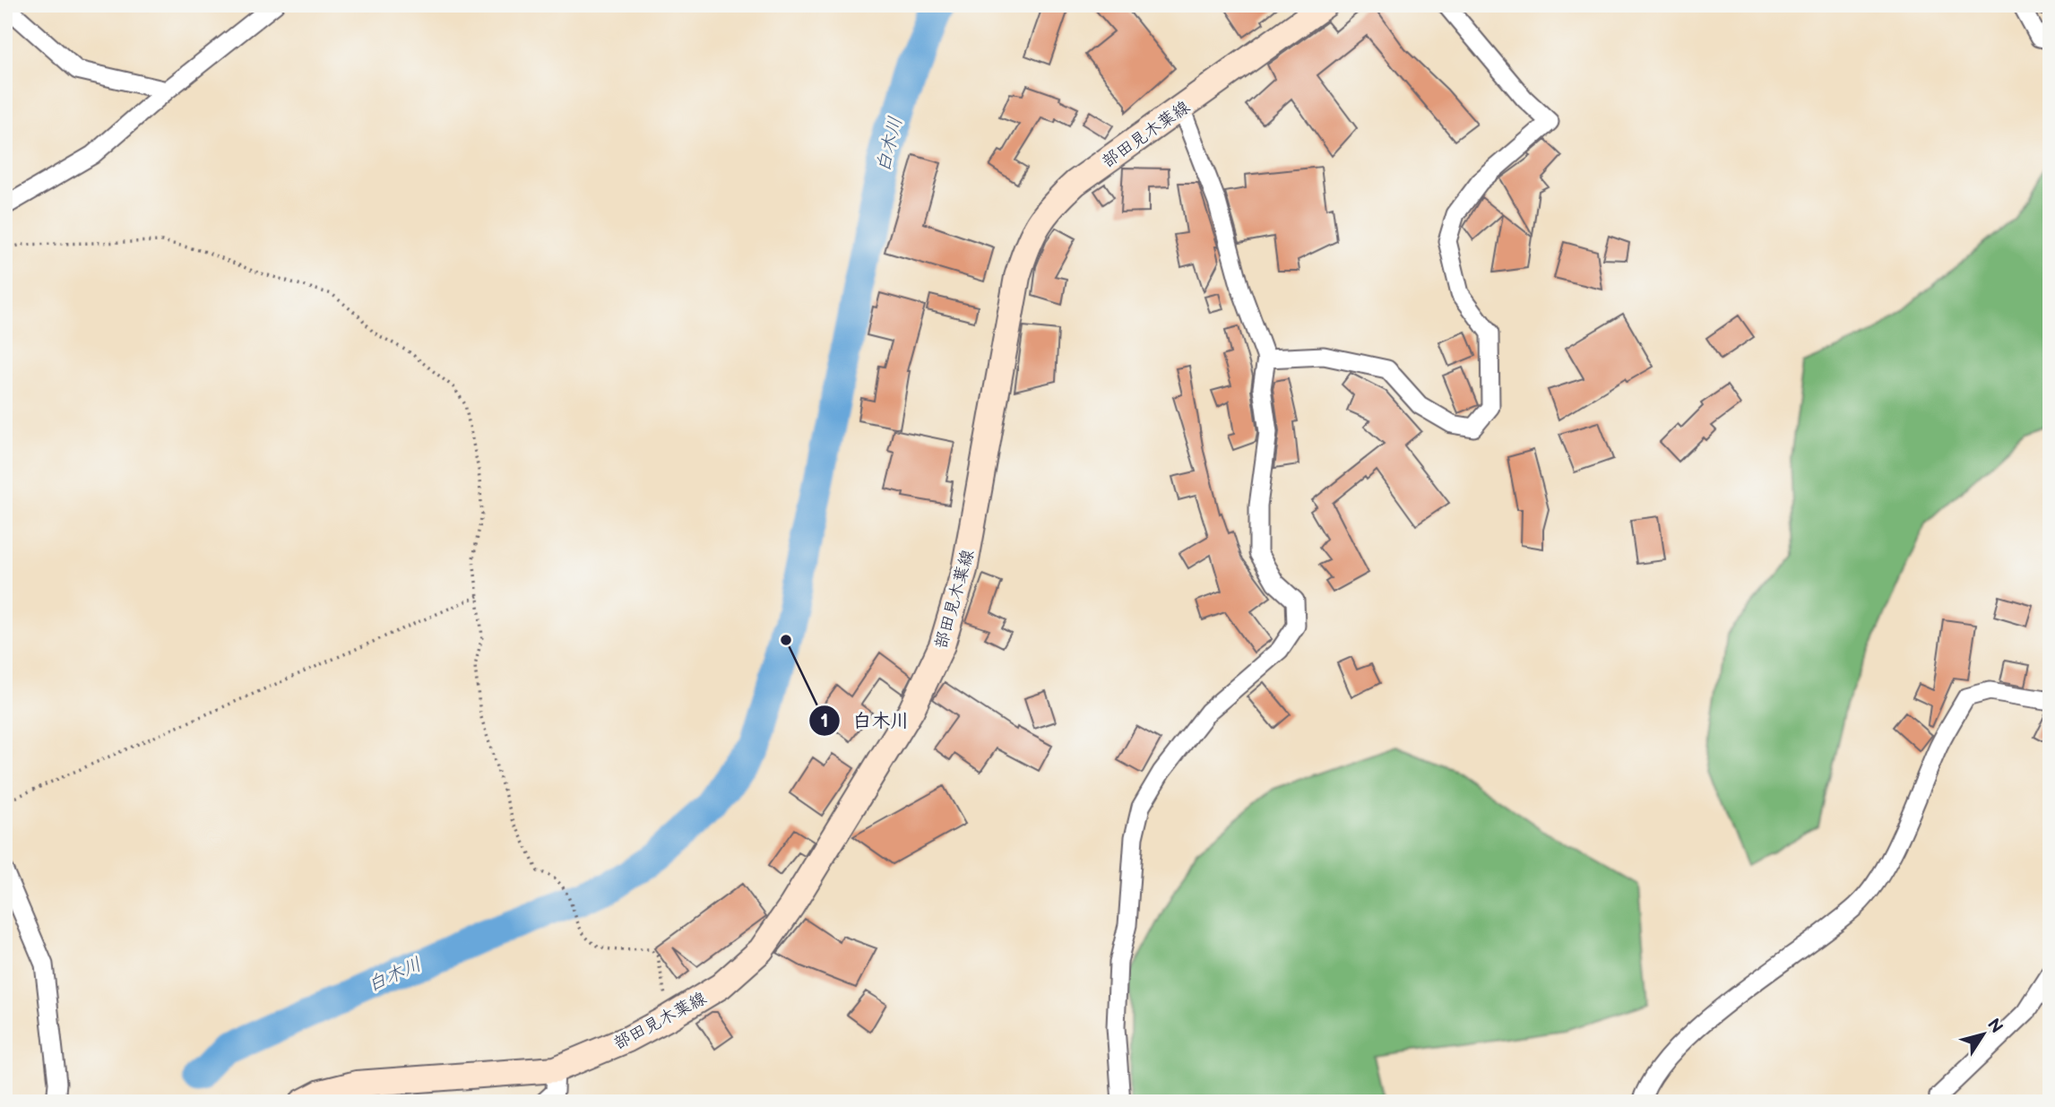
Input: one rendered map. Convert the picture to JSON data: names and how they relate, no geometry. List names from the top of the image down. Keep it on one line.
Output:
{"streets":{"main road":["部田見木葉線"]},"water":["白木川"],"places":["白木川"],"north":"top right"}
